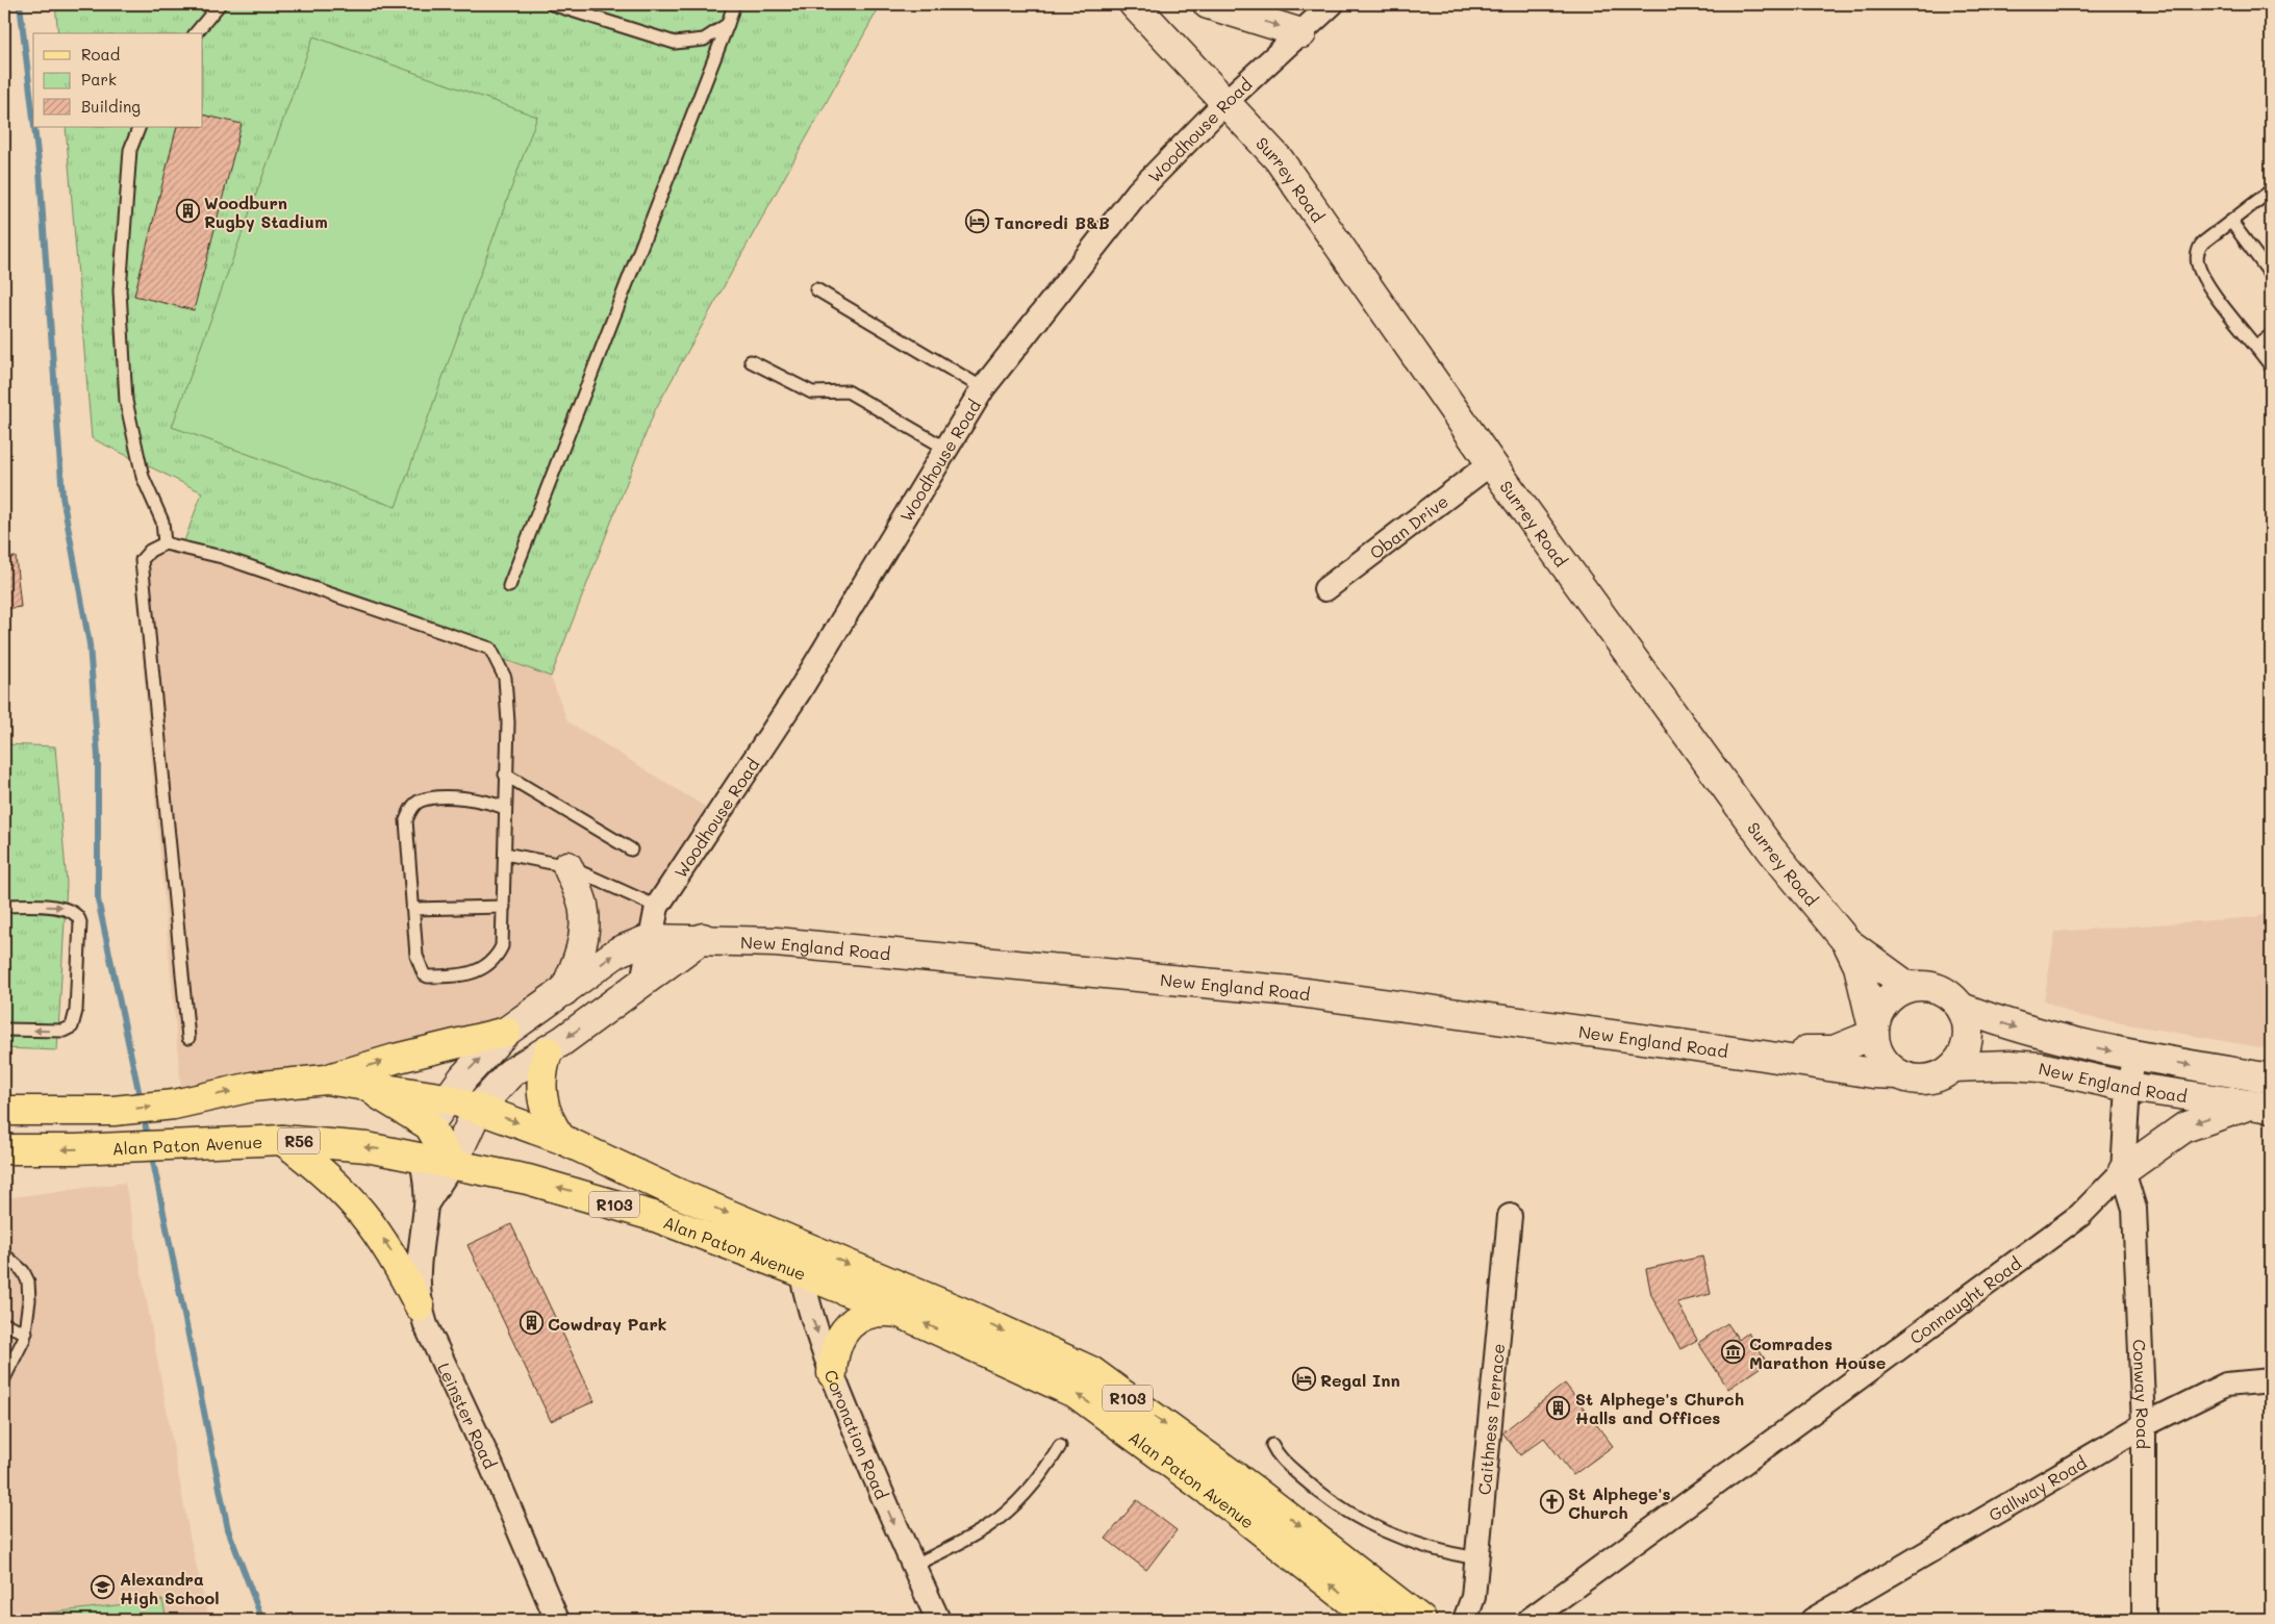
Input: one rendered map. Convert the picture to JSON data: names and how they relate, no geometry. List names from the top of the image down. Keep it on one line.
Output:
{"streets":{"main road":["R56","Alan Paton Avenue","R103"],"street":["Woodhouse Road","Surrey Road","Oban Drive","New England Road","Connaught Road","Conway Road","Leinster Road","Caithness Terrace","Coronation Road","Gallway Road"]},"crossings":[["Woodhouse Road","Surrey Road"],["Woodhouse Road","New England Road"],["Surrey Road","Oban Drive"],["Surrey Road","New England Road"],["New England Road","Alan Paton Avenue"],["New England Road","Leinster Road"],["Alan Paton Avenue","Leinster Road"],["Alan Paton Avenue","Coronation Road"],["Connaught Road","Conway Road"],["Conway Road","Gallway Road"]],"one_way":["Coronation Road"],"places":{"building":["Woodburn Rugby Stadium","Cowdray Park","St Alphege's Church Halls and Offices"],"hotel":["Tancredi B&B","Regal Inn"],"museum":["Comrades Marathon House"],"church":["St Alphege's Church"],"school or university":["Alexandra High School"]},"legend":["Road","Park","Building"]}
